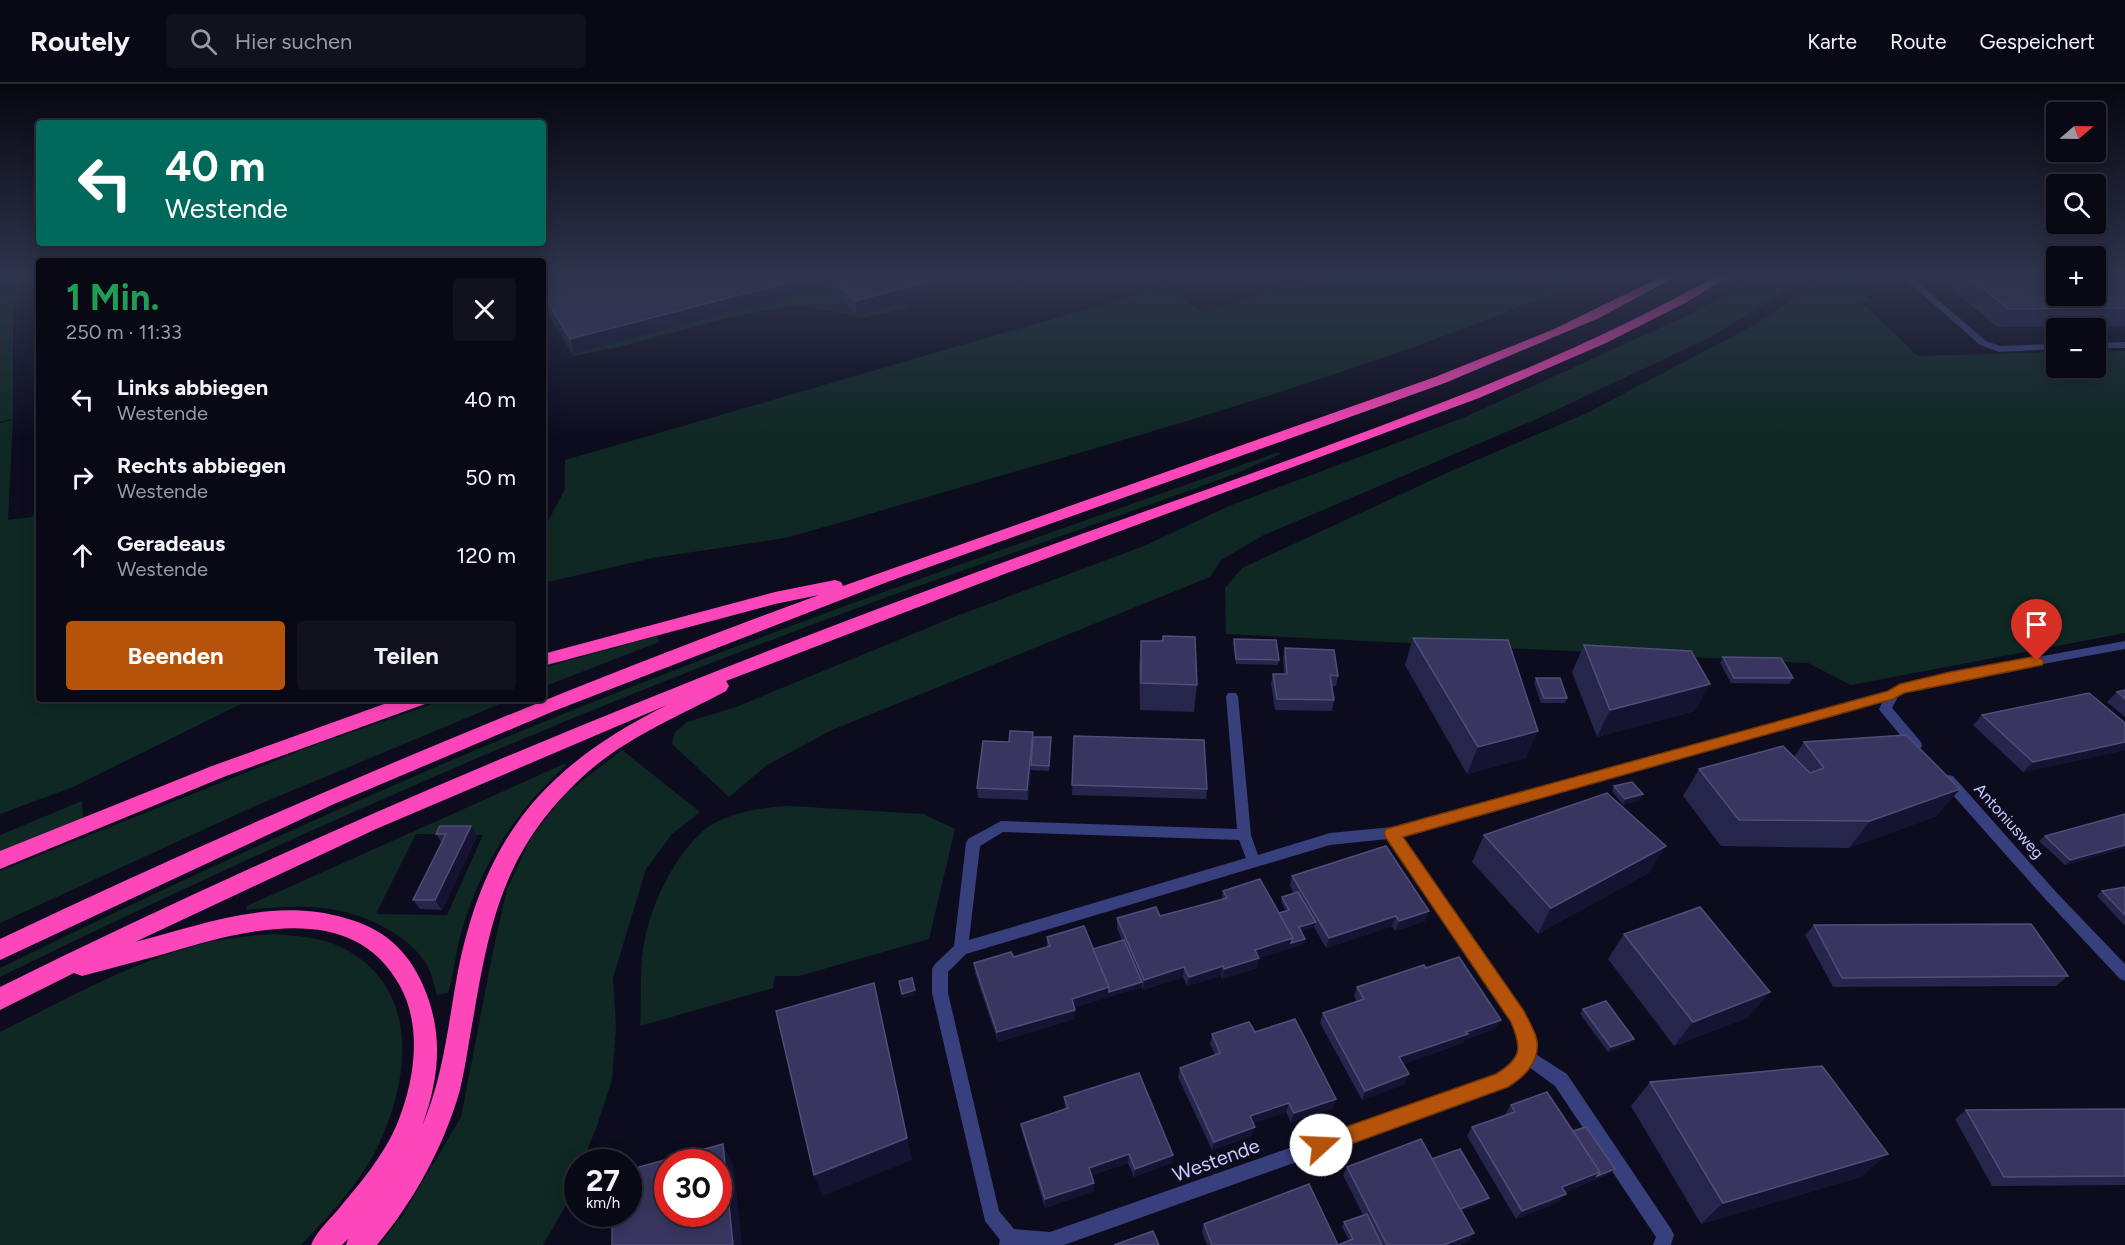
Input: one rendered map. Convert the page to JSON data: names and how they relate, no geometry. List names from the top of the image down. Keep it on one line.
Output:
{"streets":{"street":["Antoniusweg","Westende"]},"crossings":[["Antoniusweg","Westende"]],"north":"right","page":{"header":"Routely","search":"Hier suchen","nav":["Karte","Route","Gespeichert"],"map_buttons":["+","−"],"turn":["40 m","Westende"],"heading":["1 Min.","250 m · 11:33"],"list":[{"name":"Links abbiegen","note":"Westende","value":"40 m"},{"name":"Rechts abbiegen","note":"Westende","value":"50 m"},{"name":"Geradeaus","note":"Westende","value":"120 m"}],"buttons":["Beenden","Teilen"],"speed":"27 km/h","limit":"30"}}
